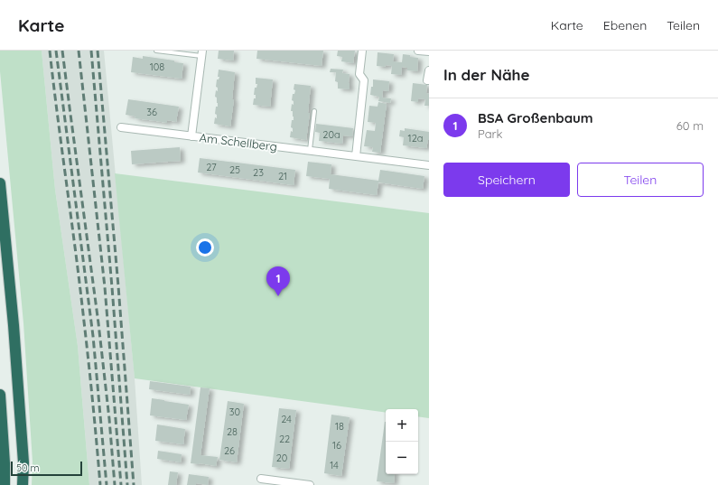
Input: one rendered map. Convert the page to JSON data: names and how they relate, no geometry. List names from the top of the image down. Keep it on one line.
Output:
{"streets":{"street":["Am Schellberg"]},"house_numbers":["108","36","20a","12a","27","25","23","21","30","24","18","28","22","16","26","20","14"],"scale_bar":"50 m","page":{"header":"Karte","nav":["Karte","Ebenen","Teilen"],"heading":"In der Nähe","list":[{"mark":"1","name":"BSA Großenbaum","note":"Park","value":"60 m"}],"buttons":["Speichern","Teilen"],"pins":"1","map_buttons":["+","−"],"scale":"50 m"}}
